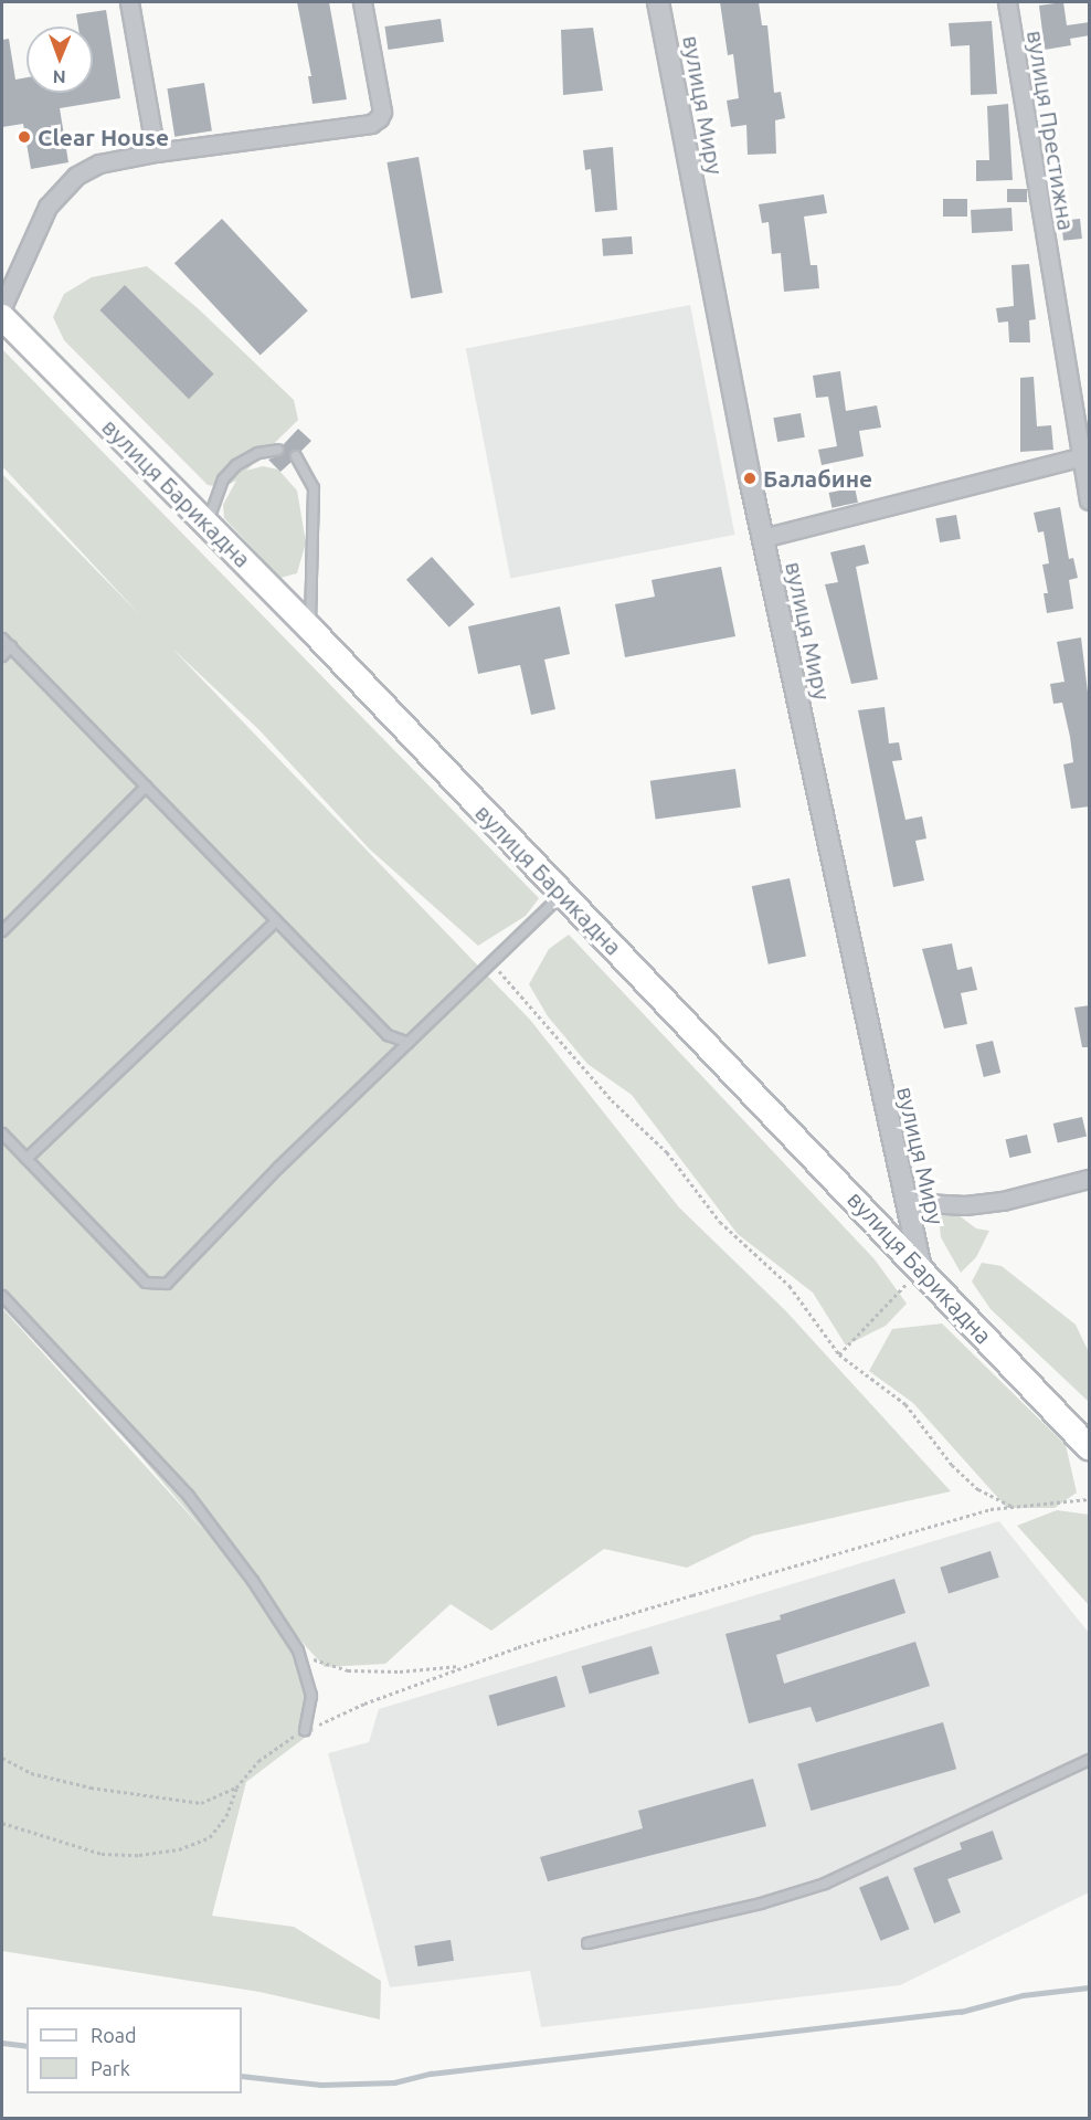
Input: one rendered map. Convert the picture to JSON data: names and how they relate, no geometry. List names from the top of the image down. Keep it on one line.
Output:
{"streets":{"main road":["вулиця Барикадна"],"street":["вулиця Миру","вулиця Престижна"]},"crossings":[["вулиця Миру","вулиця Барикадна"]],"places":["Clear House","Балабине"],"legend":["Road","Park"],"north":"bottom"}
